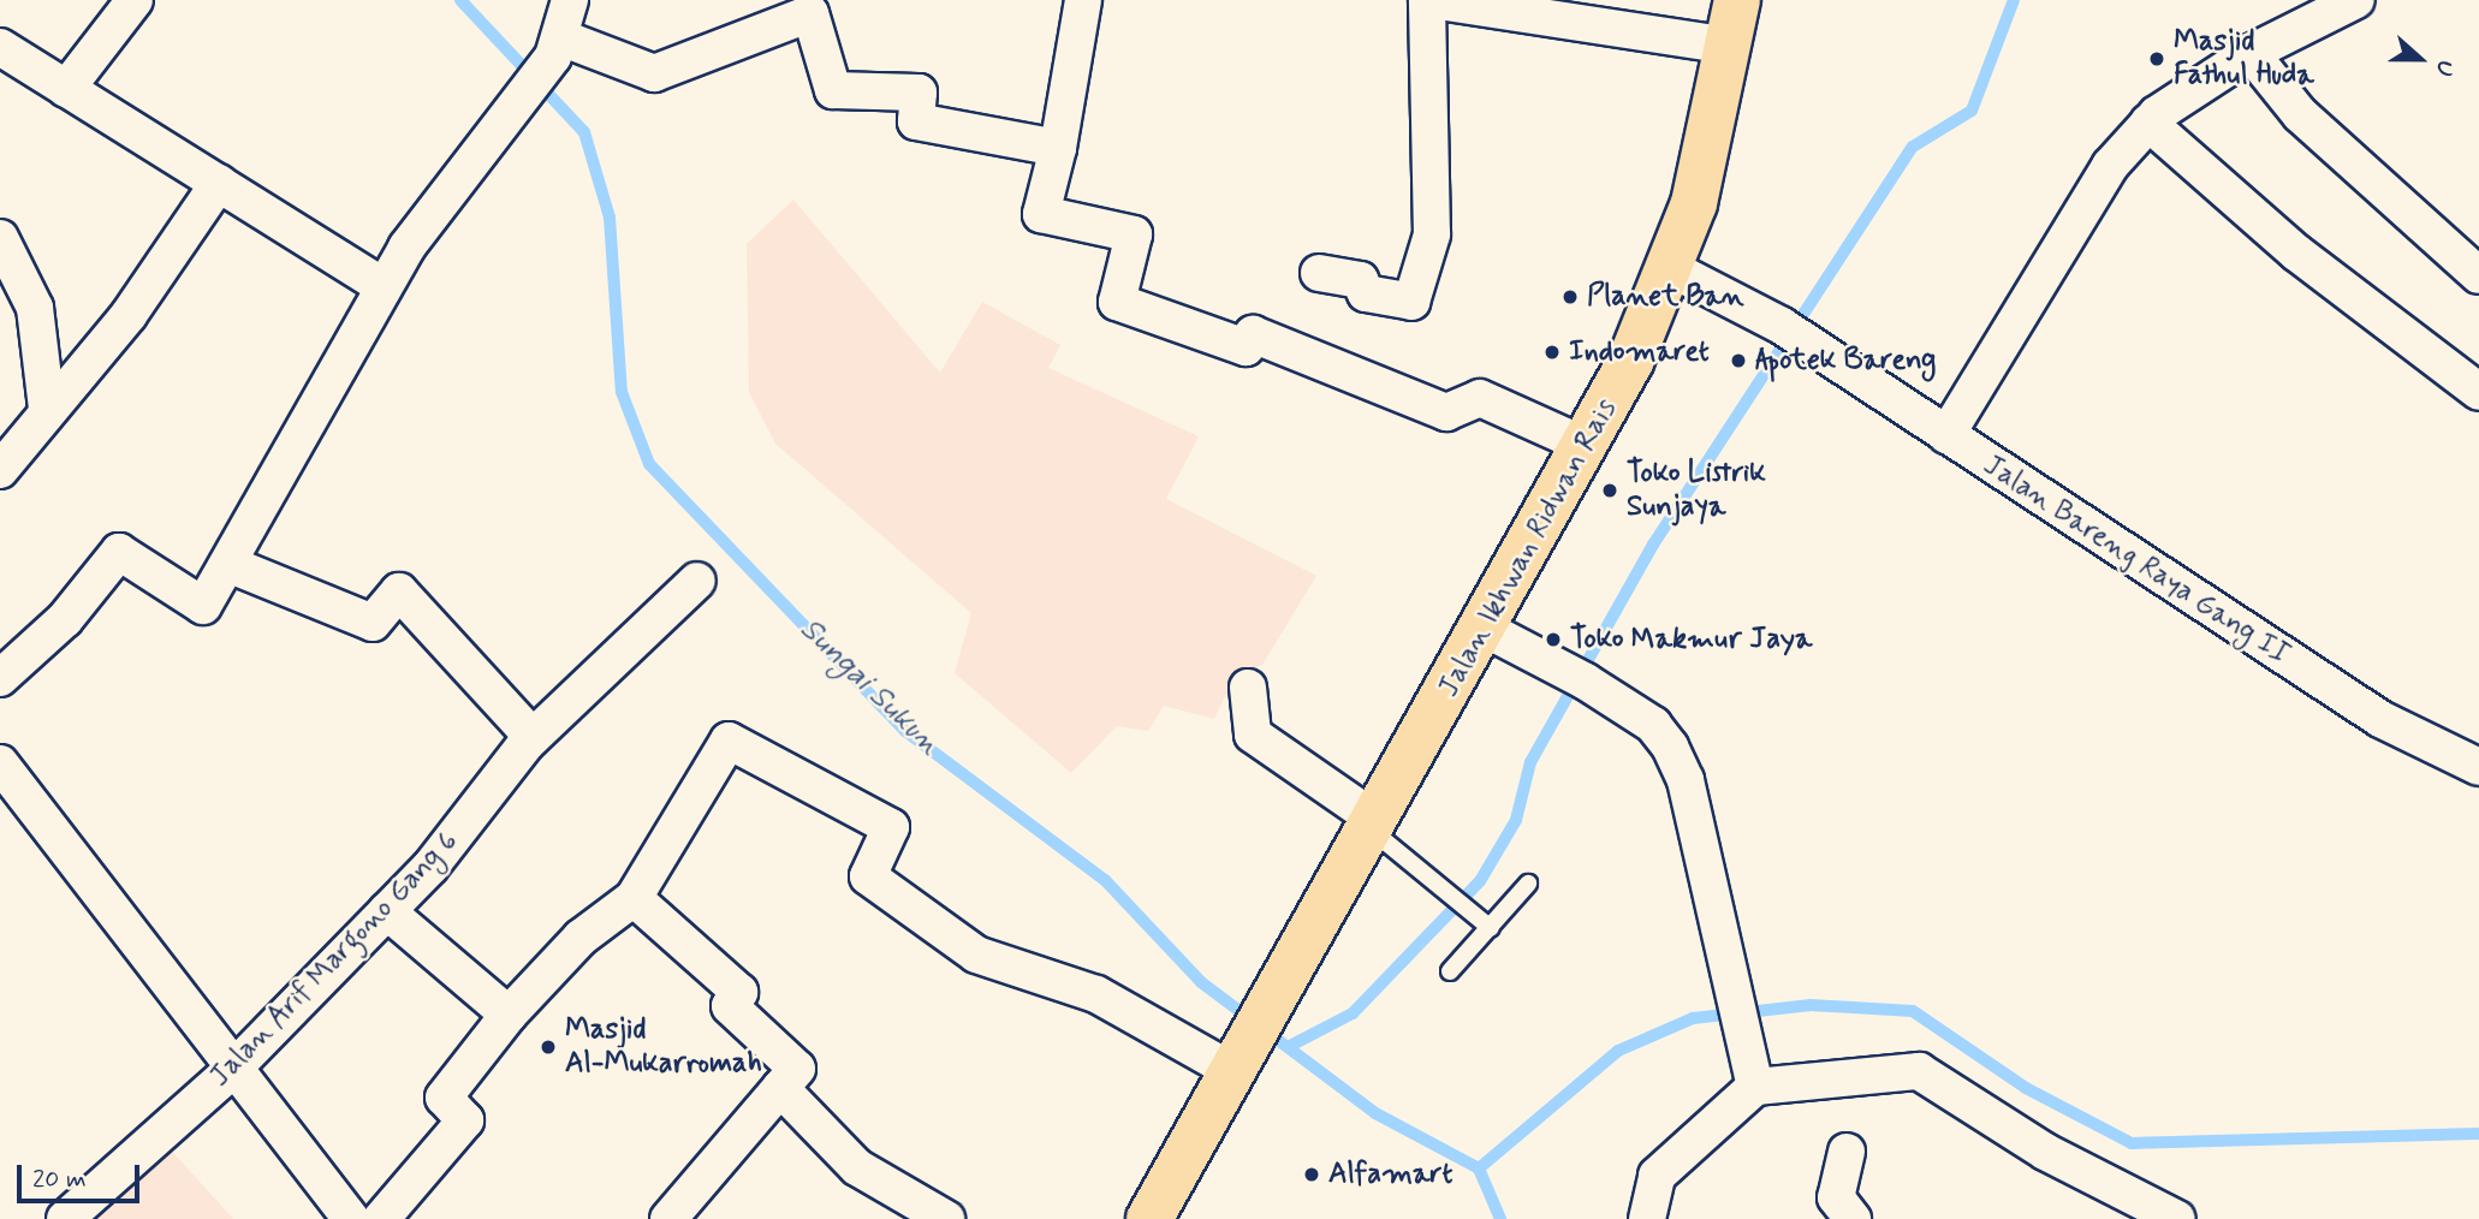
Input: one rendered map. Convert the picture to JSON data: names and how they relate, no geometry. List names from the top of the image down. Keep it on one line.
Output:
{"streets":{"main road":["Jalan Ikhwan Ridwan Rais"],"street":["Jalan Bareng Raya Gang II","Jalan Arif Margono Gang 6"]},"crossings":[["Jalan Ikhwan Ridwan Rais","Jalan Bareng Raya Gang II"]],"water":["Sungai Sukun"],"places":["Masjid Fathul Huda","Planet Ban","Indomaret","Apotek Bareng","Toko Listrik Sunjaya","Toko Makmur Jaya","Masjid Al-Mukarromah","Alfamart"],"scale_bar":"20 m","north":"right"}
